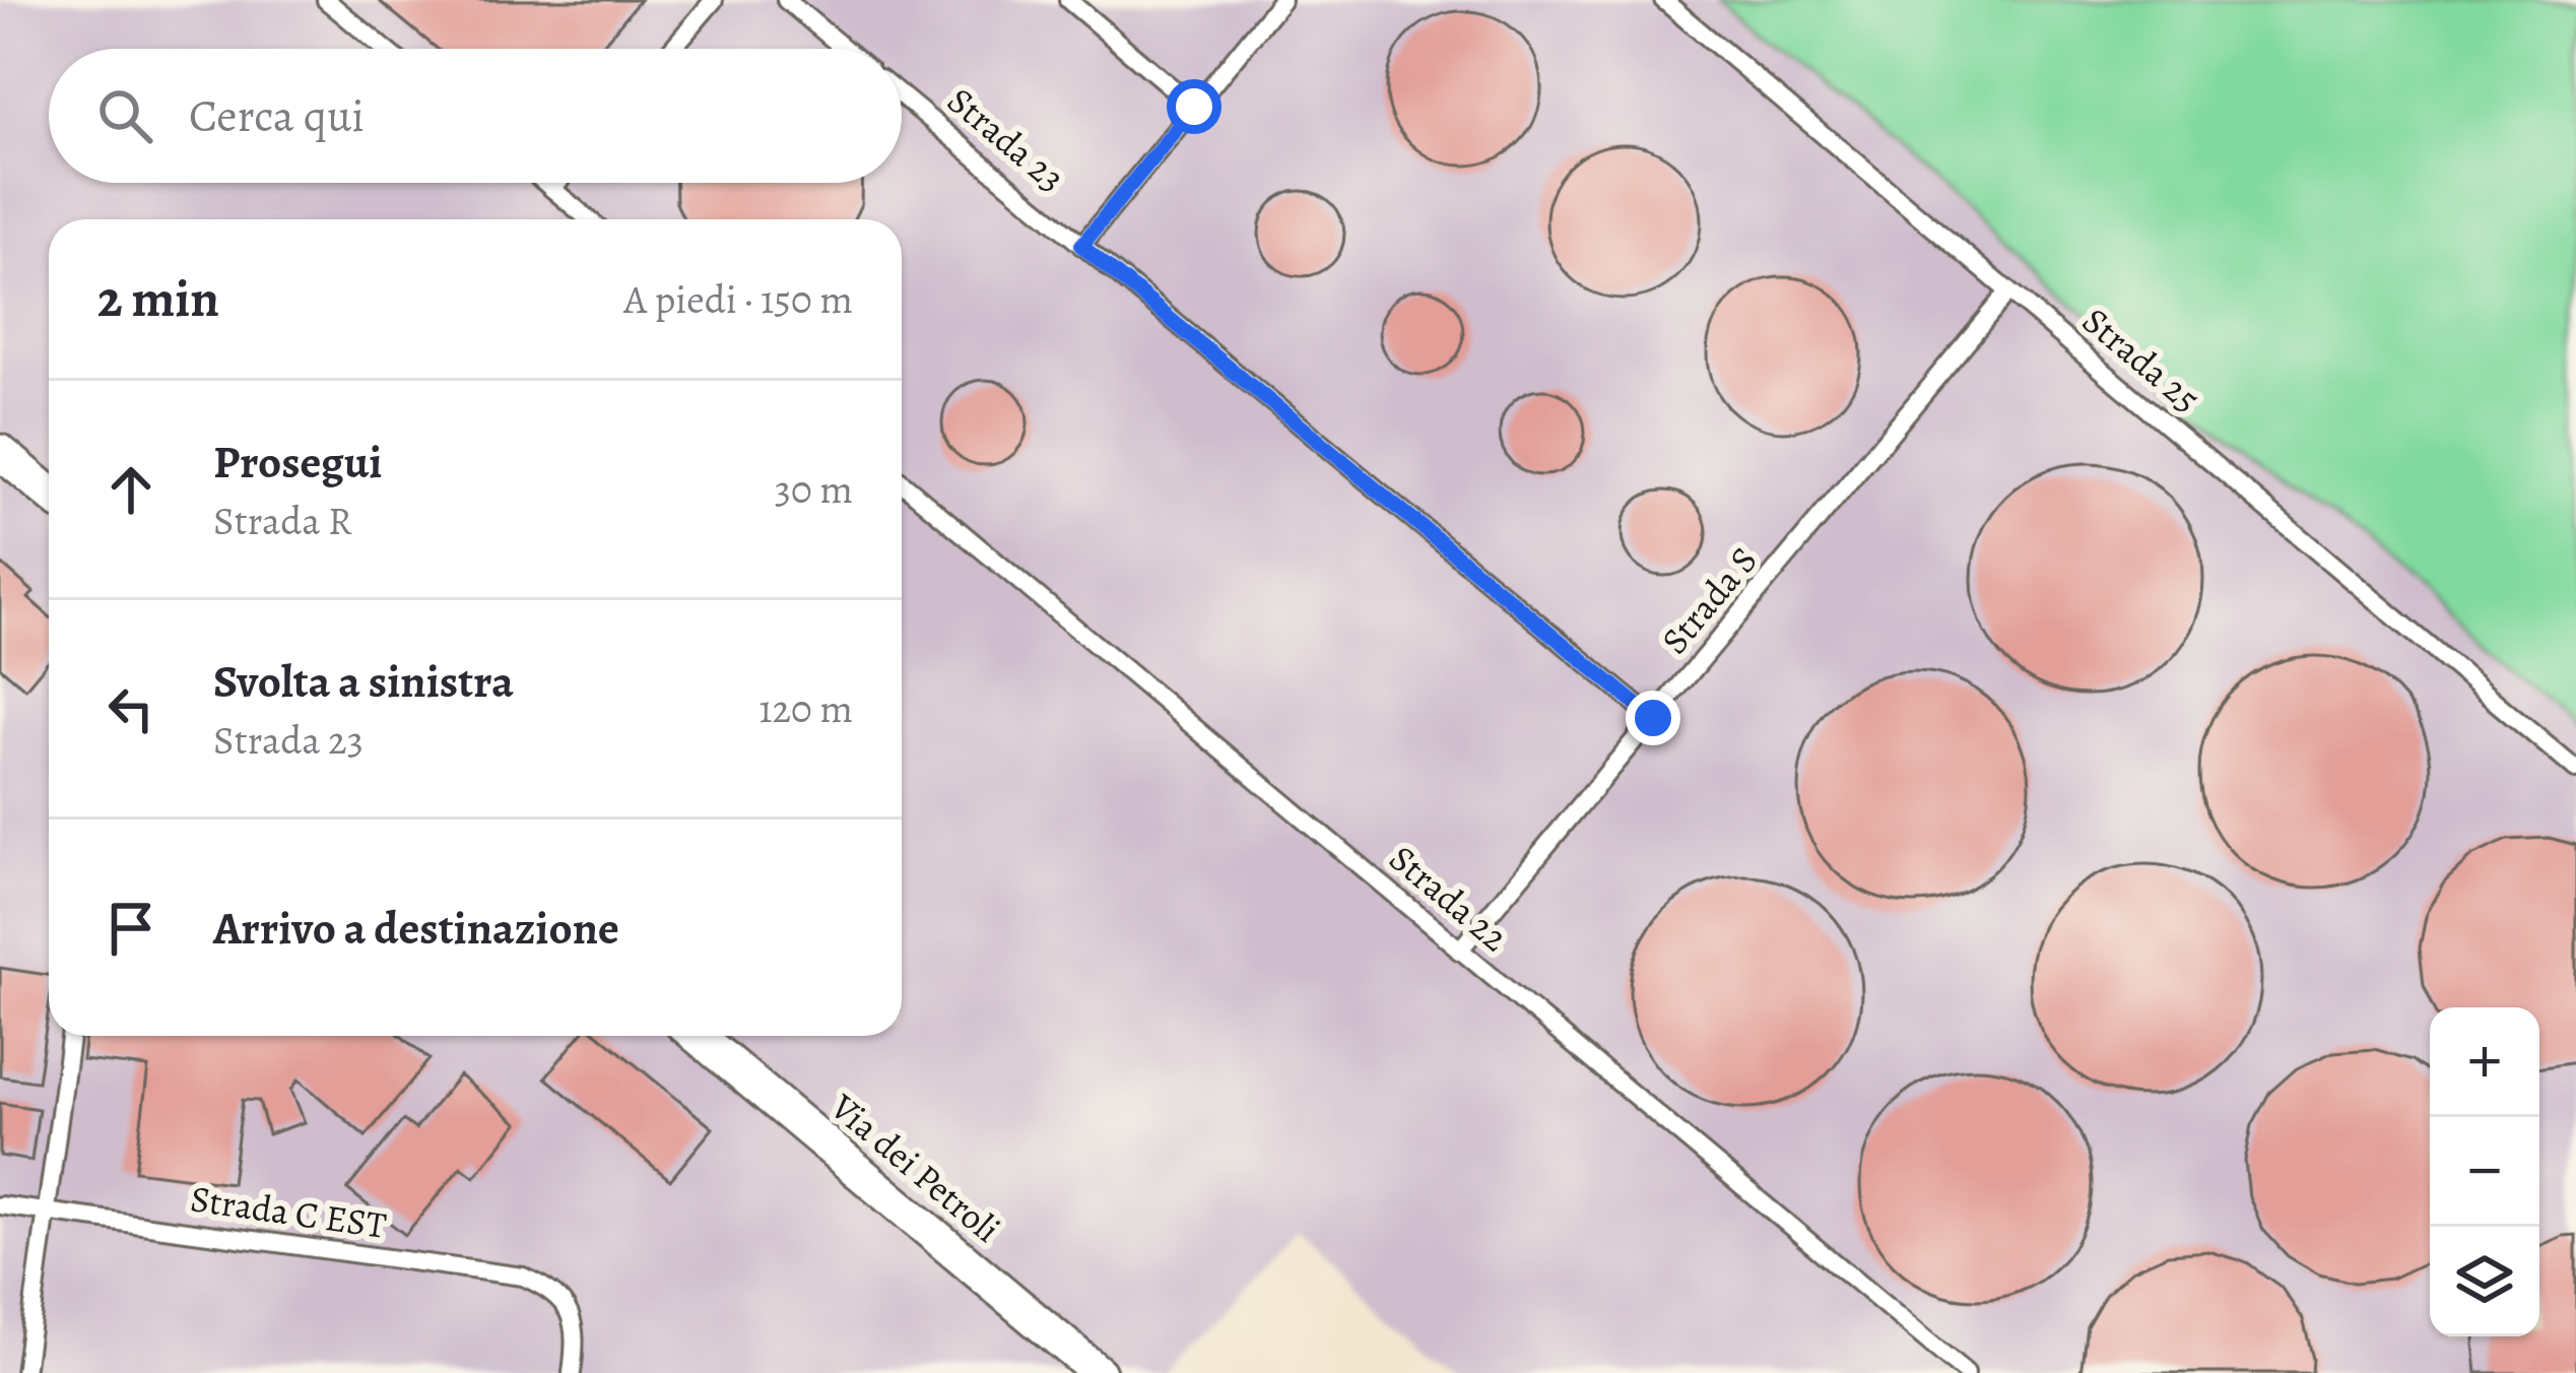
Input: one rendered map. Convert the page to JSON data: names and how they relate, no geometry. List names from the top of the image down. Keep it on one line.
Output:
{"streets":{"street":["Via dei Petroli"],"lane":["Strada 23","Strada 25","Strada S","Strada 22","Strada C EST"]},"crossings":[["Strada 23","Strada S"],["Strada 25","Strada S"],["Strada S","Strada 22"]],"page":{"search":"Cerca qui","heading":["2 min","A piedi · 150 m"],"list":[["Prosegui","Strada R","30 m"],["Svolta a sinistra","Strada 23","120 m"],"Arrivo a destinazione"],"map_buttons":["+","−"]}}
